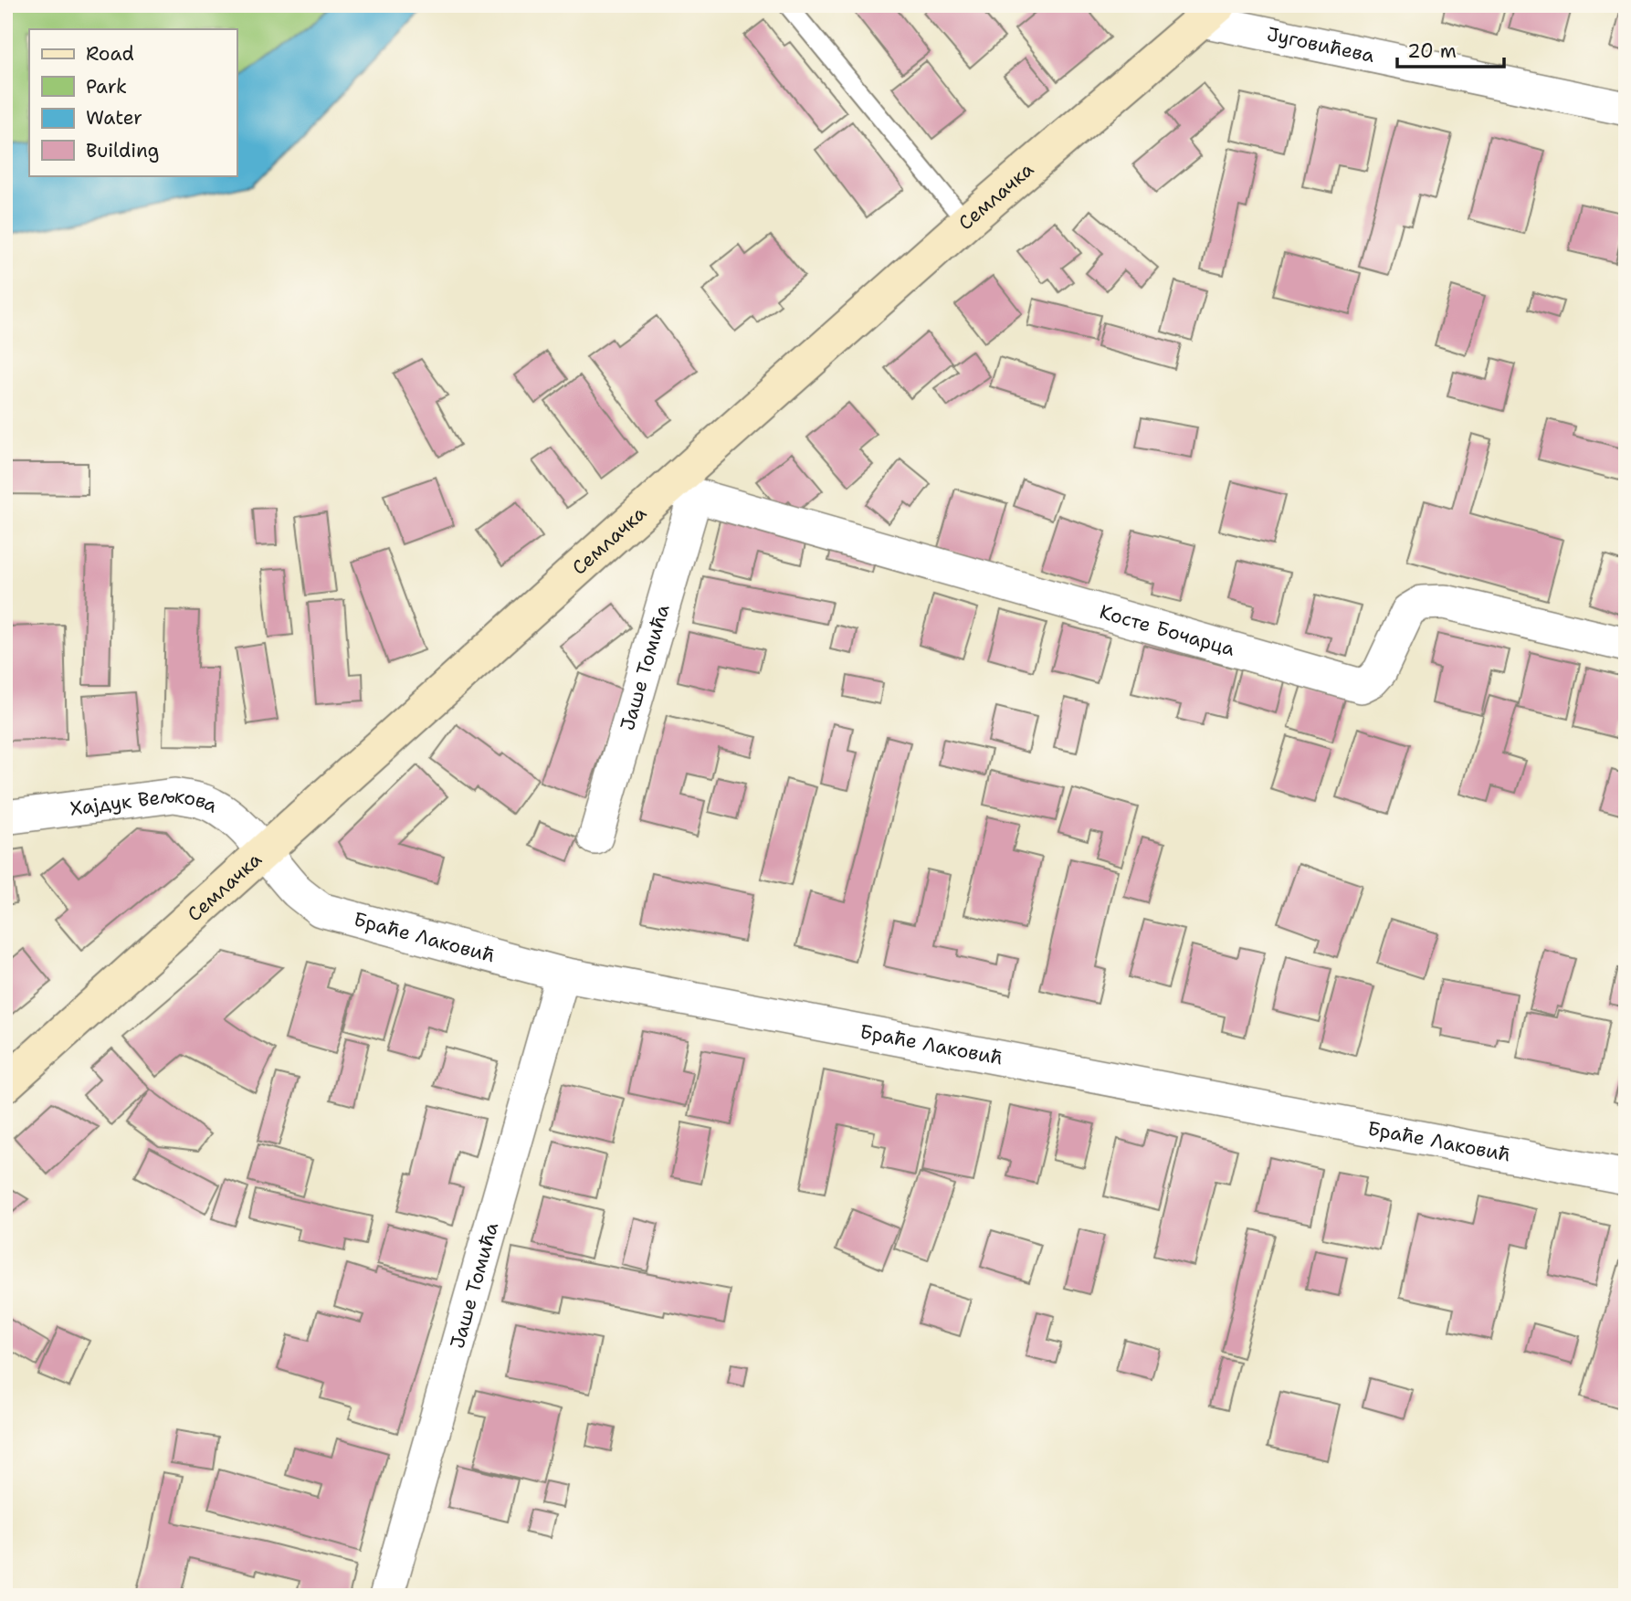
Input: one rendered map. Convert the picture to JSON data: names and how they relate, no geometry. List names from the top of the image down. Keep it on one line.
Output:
{"streets":{"main road":["Семлачка"],"street":["Југовићева","Косте Бочарца","Јаше Томића","Хајдук Вељкова","Браће Лаковић"]},"crossings":[["Југовићева","Семлачка"],["Семлачка","Косте Бочарца"],["Семлачка","Јаше Томића"],["Семлачка","Хајдук Вељкова"],["Семлачка","Браће Лаковић"],["Косте Бочарца","Јаше Томића"],["Јаше Томића","Браће Лаковић"],["Хајдук Вељкова","Браће Лаковић"]],"legend":["Road","Park","Water","Building"],"scale_bar":"20 m"}
